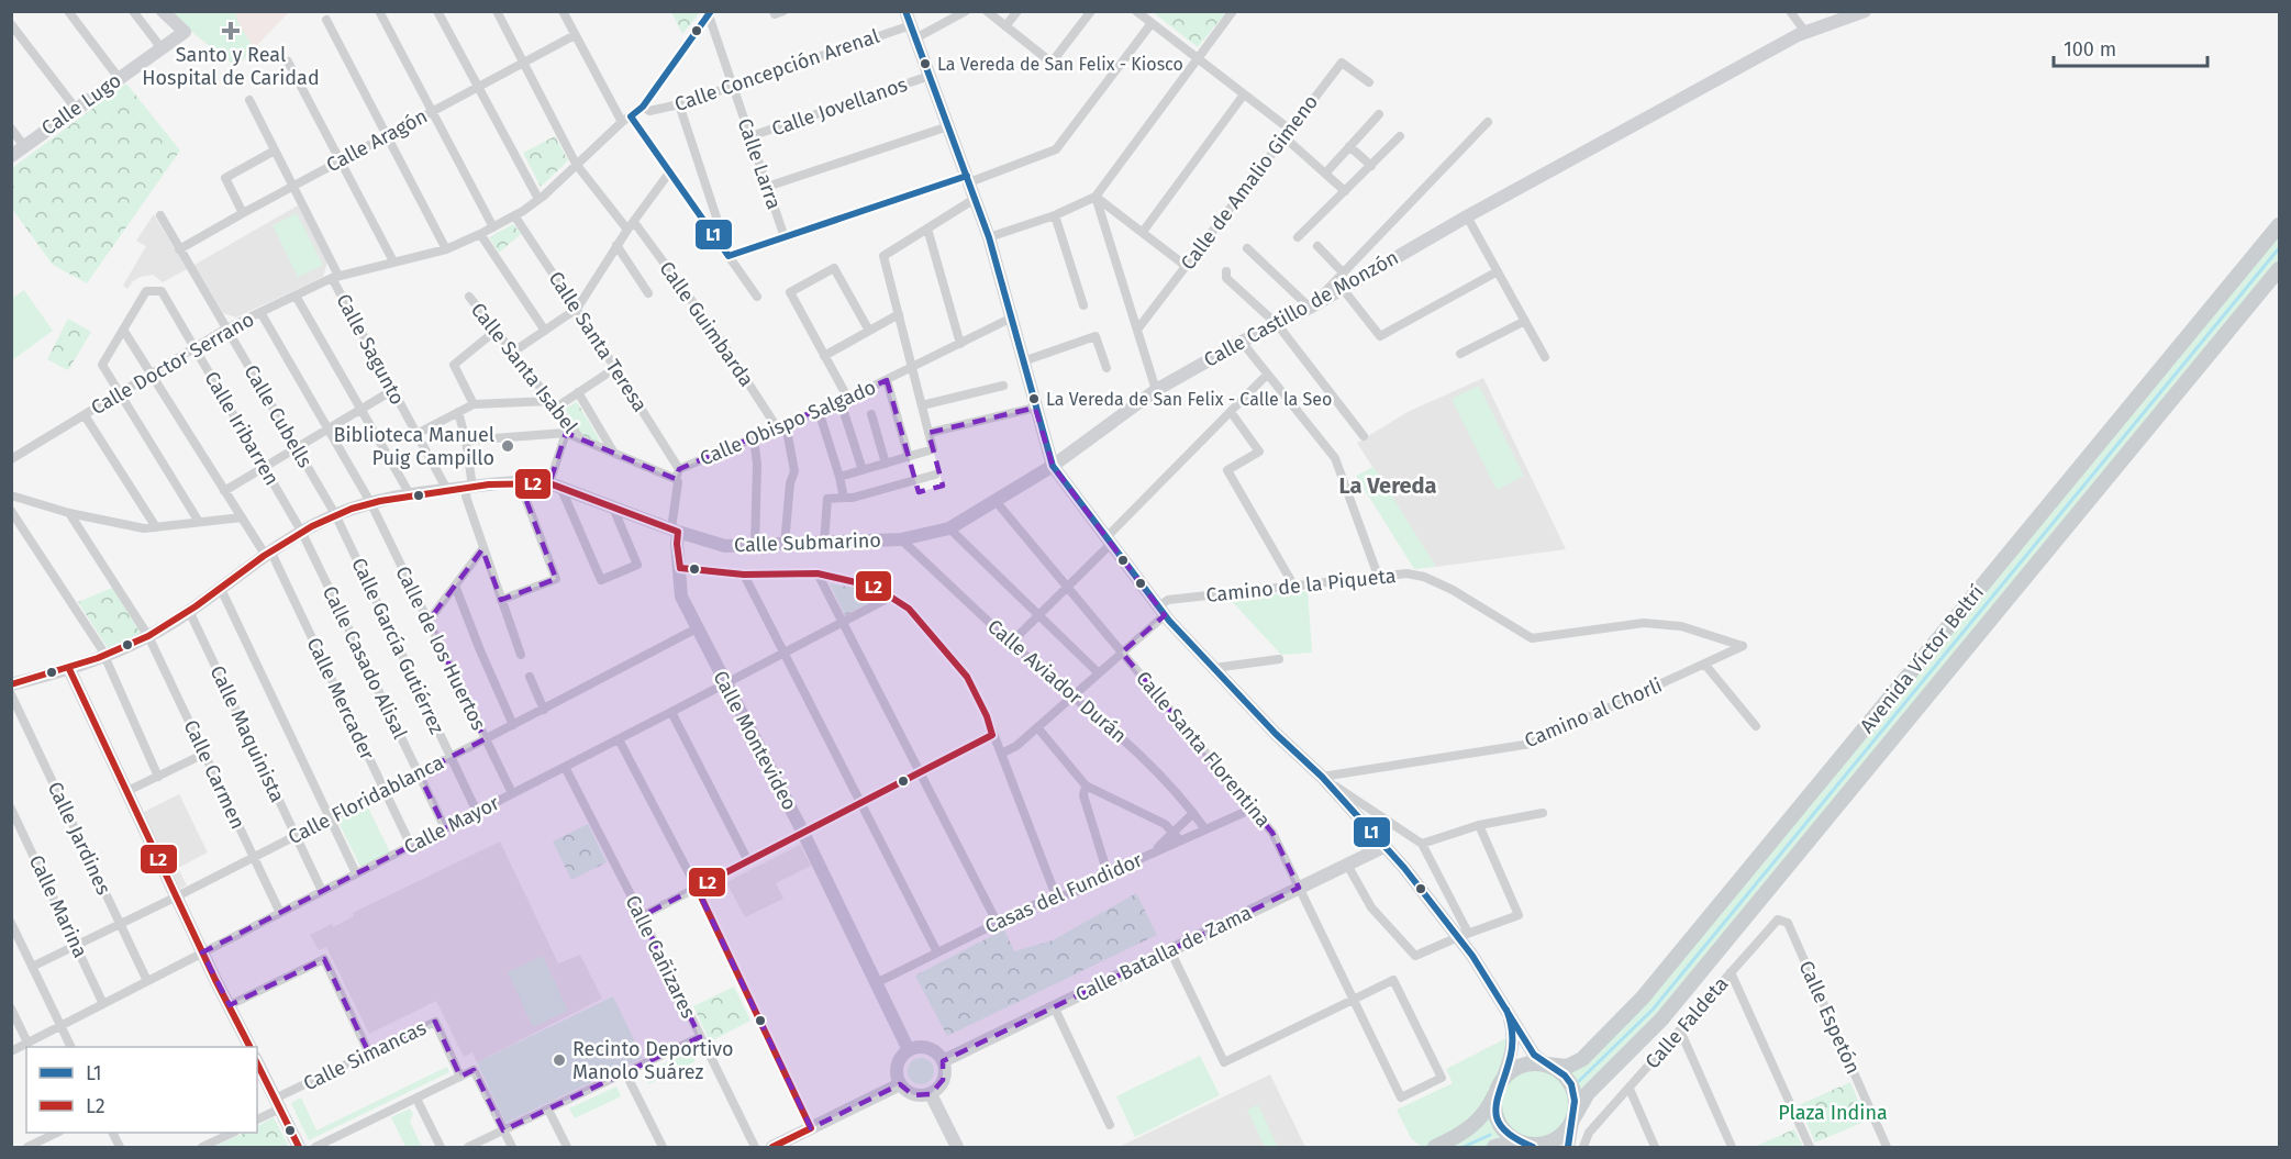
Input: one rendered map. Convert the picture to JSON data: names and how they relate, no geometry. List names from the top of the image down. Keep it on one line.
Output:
{"streets":{"main road":["Calle Lugo","Calle Castillo de Monzón","Calle Submarino","Avenida Víctor Beltrí","Calle Montevideo","Calle Batalla de Zama"],"street":["Calle Concepción Arenal","Calle Jovellanos","Calle Aragón","Calle Larra","Calle de Amalio Gimeno","Calle Guimbarda","Calle Santa Teresa","Calle Sagunto","Calle Doctor Serrano","Calle Santa Isabel","Calle Cubells","Calle Obispo Salgado","Calle Iribarren","Camino de la Piqueta","Calle García Gutiérrez","Calle de los Huertos","Calle Casado Alisal","Calle Aviador Durán","Calle Mercader","Camino al Chorli","Calle Maquinista","Calle Santa Florentina","Calle Carmen","Calle Floridablanca","Calle Mayor","Calle Jardines","Casas del Fundidor","Calle Marina","Calle Cañizares","Calle Espetón","Calle Faldeta","Calle Simancas"]},"crossings":[["Calle Concepción Arenal","Calle Larra"],["Calle Concepción Arenal","Calle Doctor Serrano"],["Calle Jovellanos","Calle Larra"],["Calle Aragón","Calle Guimbarda"],["Calle Aragón","Calle Sagunto"],["Calle Aragón","Calle Cubells"],["Calle Larra","Calle Doctor Serrano"],["Calle Castillo de Monzón","Calle Submarino"],["Calle Guimbarda","Calle Doctor Serrano"],["Calle Guimbarda","Calle Obispo Salgado"],["Calle Guimbarda","Calle Submarino"],["Calle Santa Teresa","Calle Doctor Serrano"],["Calle Santa Teresa","Calle Obispo Salgado"],["Calle Sagunto","Calle Doctor Serrano"],["Calle Sagunto","Calle Submarino"],["Calle Doctor Serrano","Calle Cubells"],["Calle Doctor Serrano","Calle Iribarren"],["Calle Doctor Serrano","Calle de los Huertos"],["Calle Doctor Serrano","Calle Mercader"],["Calle Cubells","Calle Submarino"],["Calle Cubells","Calle García Gutiérrez"],["Calle Iribarren","Calle Submarino"],["Calle Iribarren","Calle Casado Alisal"],["Calle Iribarren","Calle Mercader"],["Calle Submarino","Calle García Gutiérrez"],["Calle Submarino","Calle de los Huertos"],["Calle Submarino","Calle Casado Alisal"],["Calle Submarino","Calle Aviador Durán"],["Calle Submarino","Calle Mercader"],["Calle Submarino","Calle Maquinista"],["Calle Submarino","Calle Montevideo"],["Calle Submarino","Calle Santa Florentina"],["Calle Submarino","Calle Carmen"],["Camino de la Piqueta","Camino al Chorli"],["Calle García Gutiérrez","Calle Floridablanca"],["Calle García Gutiérrez","Calle Mayor"],["Calle de los Huertos","Calle Floridablanca"],["Calle de los Huertos","Calle Mayor"],["Calle Casado Alisal","Calle Floridablanca"],["Calle Casado Alisal","Calle Mayor"],["Calle Aviador Durán","Casas del Fundidor"],["Calle Mercader","Calle Floridablanca"],["Calle Mercader","Calle Mayor"],["Calle Maquinista","Calle Floridablanca"],["Calle Maquinista","Calle Mayor"],["Calle Montevideo","Calle Floridablanca"],["Calle Montevideo","Calle Mayor"],["Calle Montevideo","Casas del Fundidor"],["Calle Montevideo","Calle Batalla de Zama"],["Calle Santa Florentina","Casas del Fundidor"],["Calle Santa Florentina","Calle Batalla de Zama"],["Calle Carmen","Calle Floridablanca"],["Calle Carmen","Calle Mayor"],["Calle Floridablanca","Calle Jardines"],["Calle Floridablanca","Calle Marina"],["Calle Mayor","Calle Jardines"],["Calle Mayor","Calle Marina"],["Calle Mayor","Calle Cañizares"],["Calle Espetón","Calle Faldeta"]],"districts":["La Vereda"],"parks":["Plaza Indina"],"places":{"health":["Santo y Real Hospital de Caridad"],"other":["La Vereda de San Felix - Kiosco","La Vereda de San Felix - Calle la Seo","Biblioteca Manuel Puig Campillo","Recinto Deportivo Manolo Suárez"]},"lines":["transit line L1","transit line L2"],"legend":["L1","L2"],"scale_bar":"100 m"}
